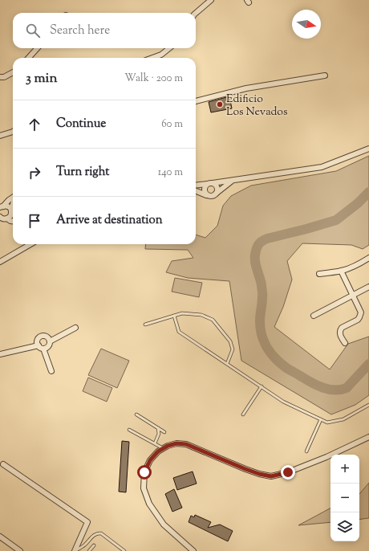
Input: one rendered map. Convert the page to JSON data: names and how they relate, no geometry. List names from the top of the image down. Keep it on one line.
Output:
{"places":["Edificio Los Nevados"],"north":"right","page":{"search":"Search here","heading":["3 min","Walk · 200 m"],"list":[["Continue","60 m"],["Turn right","140 m"],"Arrive at destination"],"map_buttons":["+","−"]}}
